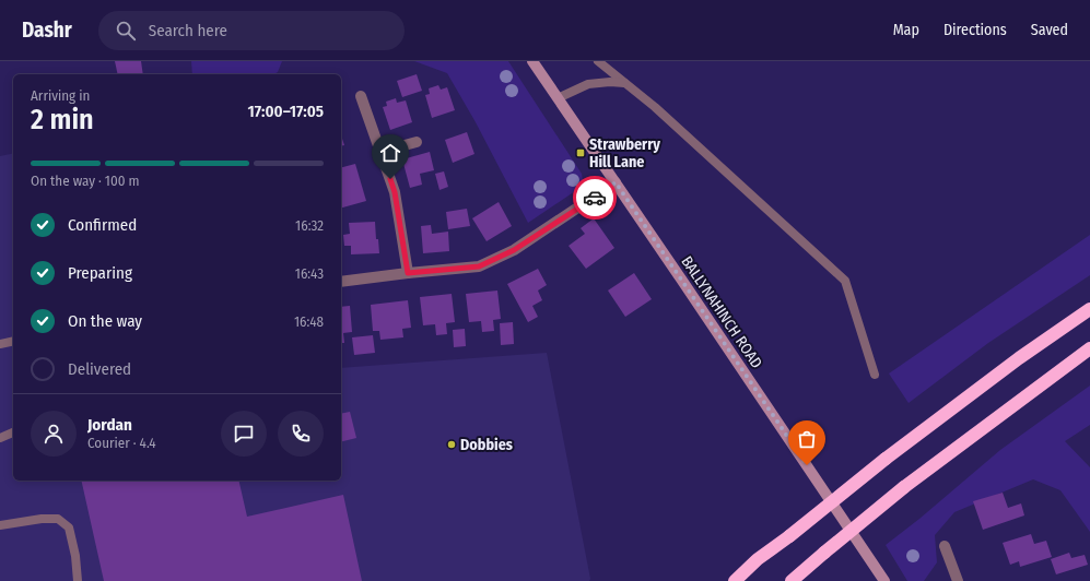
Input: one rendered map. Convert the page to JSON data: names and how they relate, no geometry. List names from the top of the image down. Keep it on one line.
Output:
{"streets":{"street":["BALLYNAHINCH ROAD"]},"places":{"transit":["Strawberry Hill Lane"],"other":["Dobbies"]},"page":{"header":"Dashr","search":"Search here","nav":["Map","Directions","Saved"],"heading":["2 min","Arriving in","17:00–17:05"],"panel":["Jordan","Courier · 4.4"],"bar":"On the way · 100 m","list":[["Confirmed","16:32"],["Preparing","16:43"],["On the way","16:48"],"Delivered"]}}
